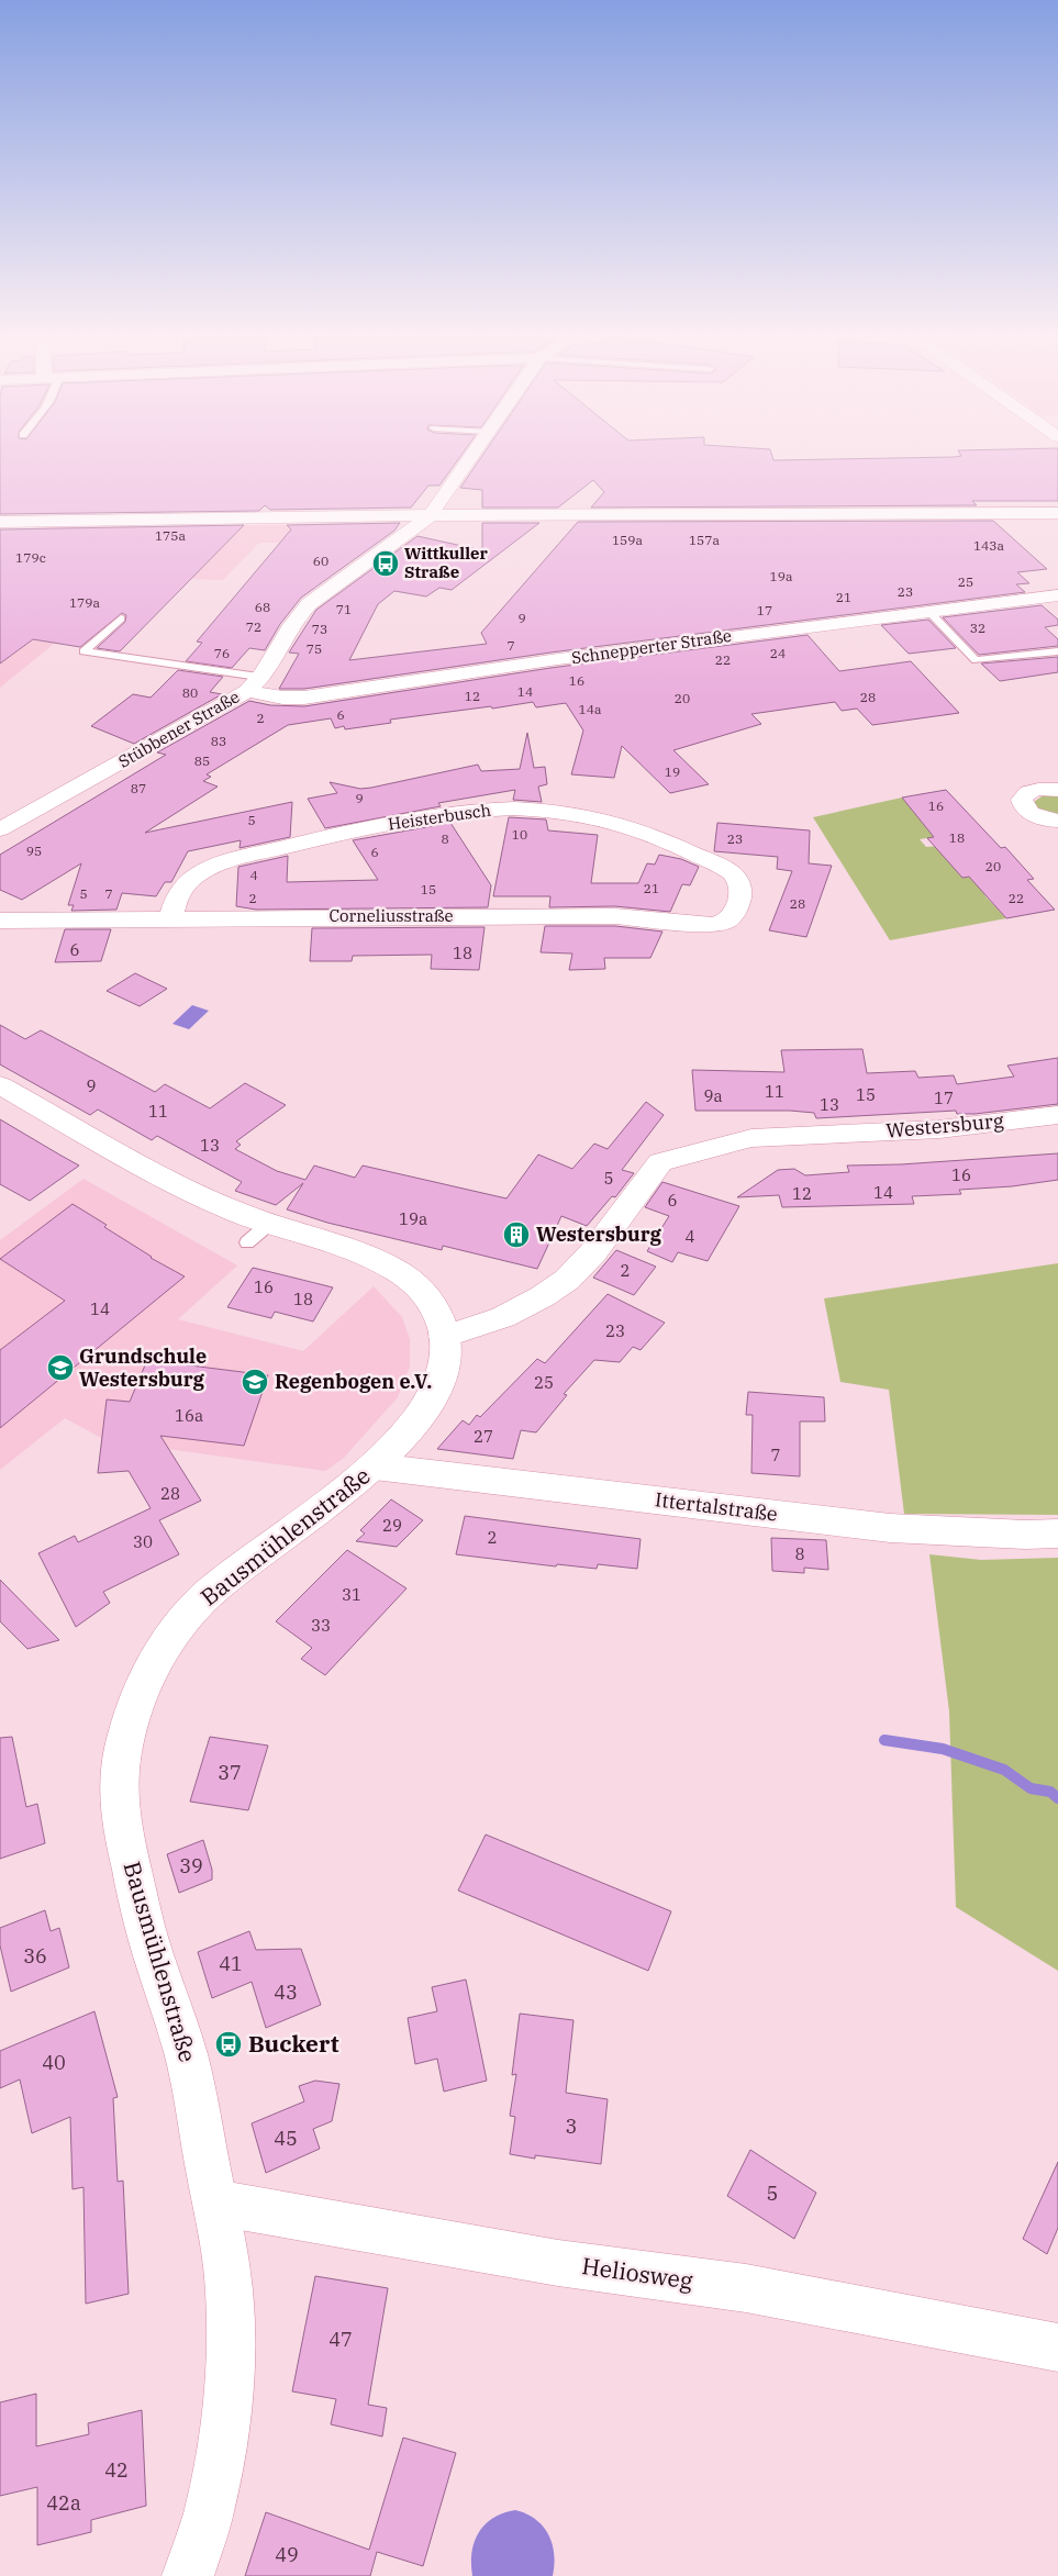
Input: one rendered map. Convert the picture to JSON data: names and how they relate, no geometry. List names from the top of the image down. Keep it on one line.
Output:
{"streets":{"street":["Schnepperter Straße","Stübbener Straße","Heisterbusch","Corneliusstraße","Westersburg","Ittertalstraße","Bausmühlenstraße","Heliosweg"]},"crossings":[["Schnepperter Straße","Stübbener Straße"],["Heisterbusch","Corneliusstraße"],["Westersburg","Bausmühlenstraße"],["Ittertalstraße","Bausmühlenstraße"],["Bausmühlenstraße","Heliosweg"]],"places":{"bus stop":["Wittkuller Straße","Buckert"],"building":["Westersburg"],"school or university":["Grundschule Westersburg","Regenbogen e.V."]},"house_numbers":["175a","159a","157a","143a","179c","60","19a","25","23","21","179a","68","71","17","9","72","32","73","7","75","76","24","22","16","14","80","12","28","20","14a","6","2","83","85","19","87","9","16","5","10","18","8","23","95","6","20","4","21","15","5","7","2","22","28","6","18","9","11","15","9a","17","13","11","13","16","5","14","12","6","19a","4","2","16","18","14","23","25","16a","27","7","28","29","2","30","8","31","33","37","39","36","41","43","40","3","45","5","47","42","42a","49"]}
